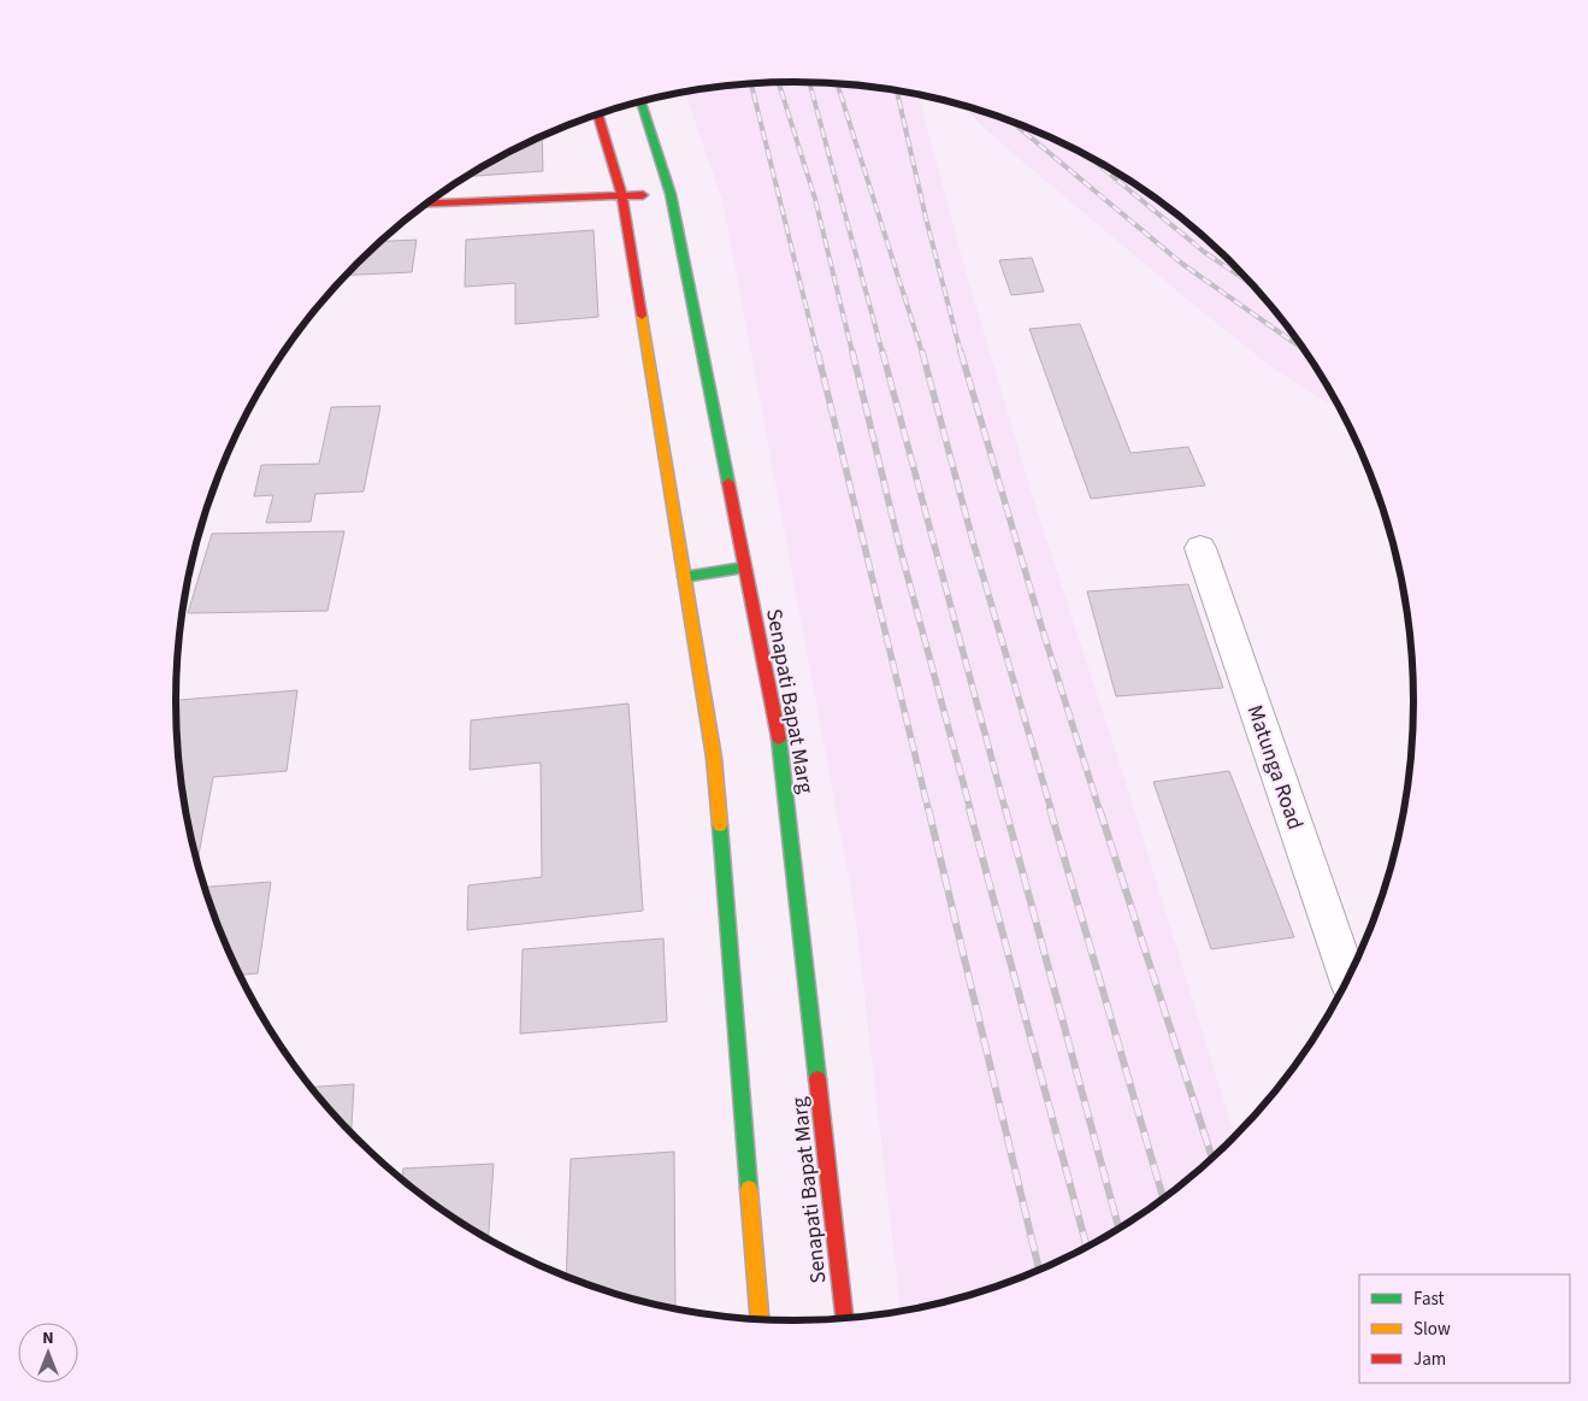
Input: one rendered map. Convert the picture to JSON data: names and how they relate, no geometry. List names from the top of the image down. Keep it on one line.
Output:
{"streets":{"main road":["Senapati Bapat Marg"],"street":["Matunga Road"]},"legend":["Fast","Slow","Jam"],"north":"top"}
